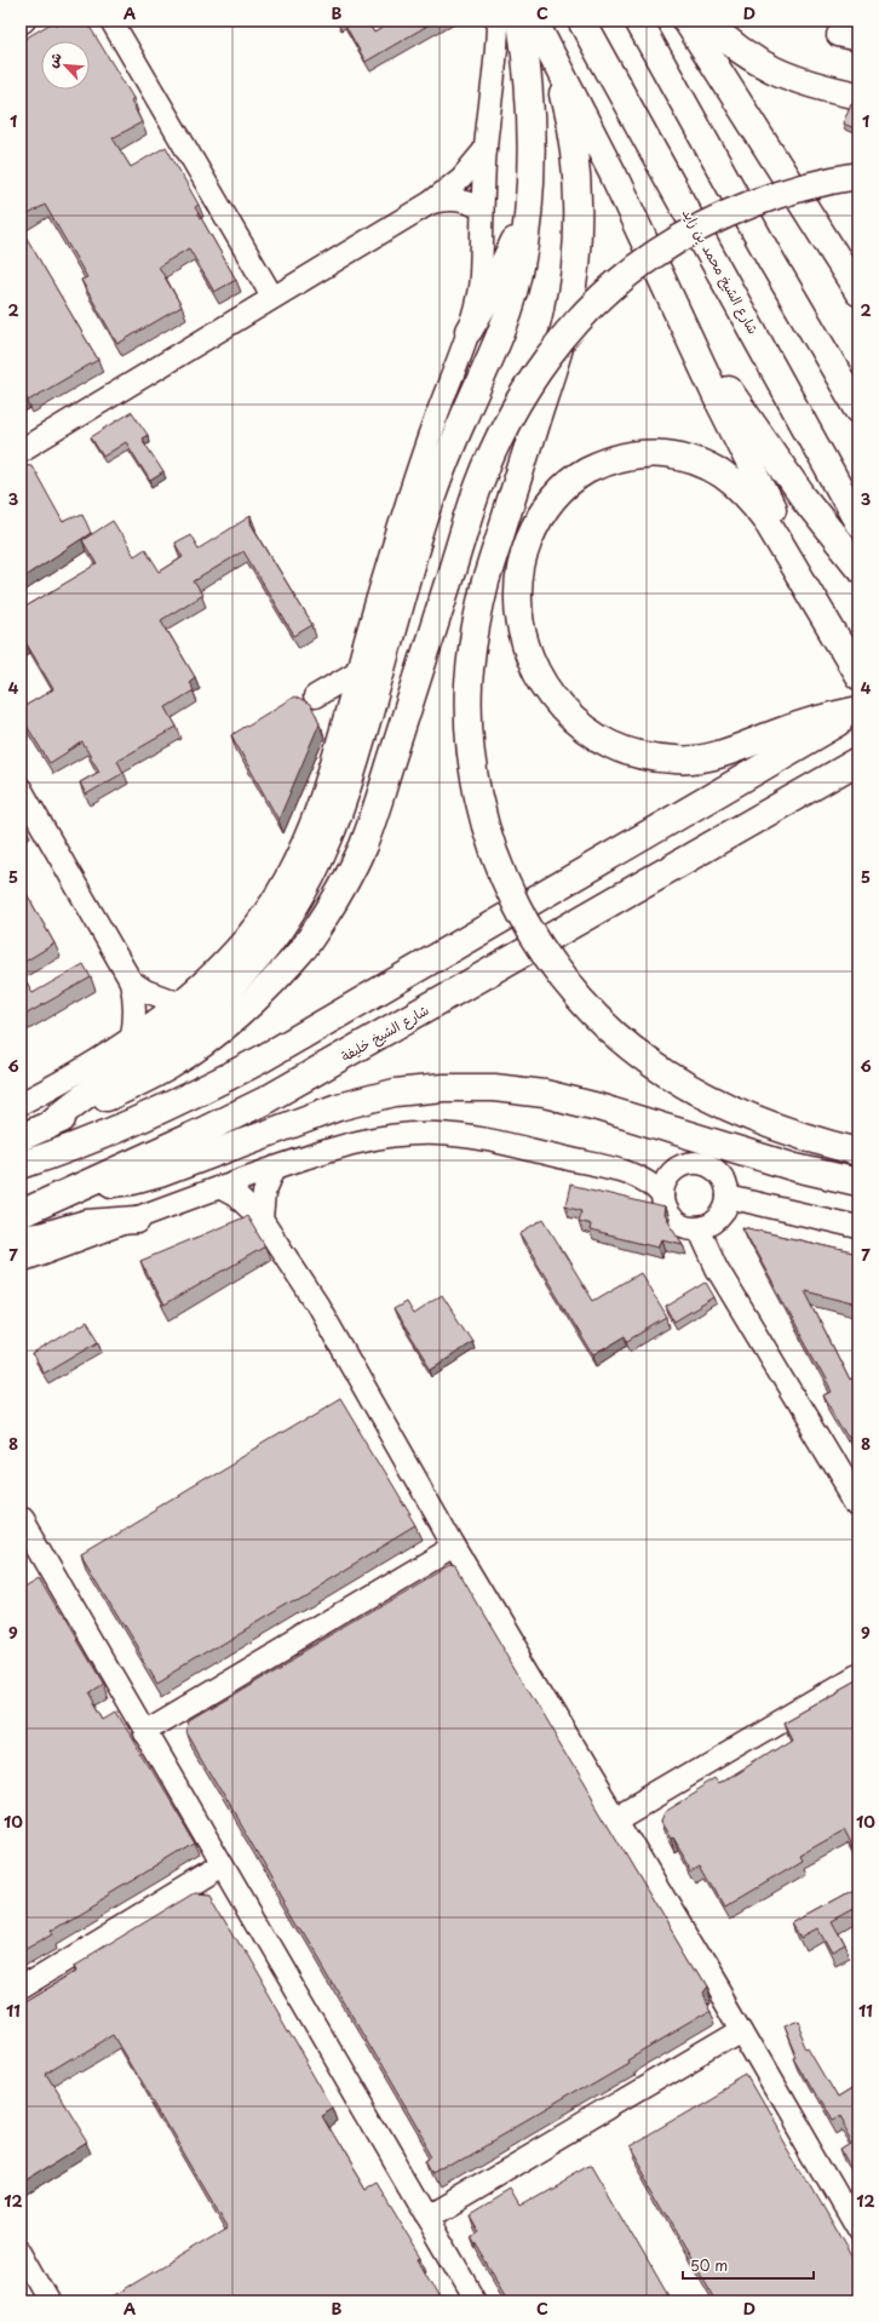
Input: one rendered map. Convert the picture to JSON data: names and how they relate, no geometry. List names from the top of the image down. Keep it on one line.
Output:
{"streets":{"highway":["شارع الشيخ محمد بن زايد","شارع الشيخ خليفة"]},"scale_bar":"50 m","north":"top left","grid":{"columns":["A","B","C","D"],"rows":["1","2","3","4","5","6","7","8","9","10","11","12"]}}
